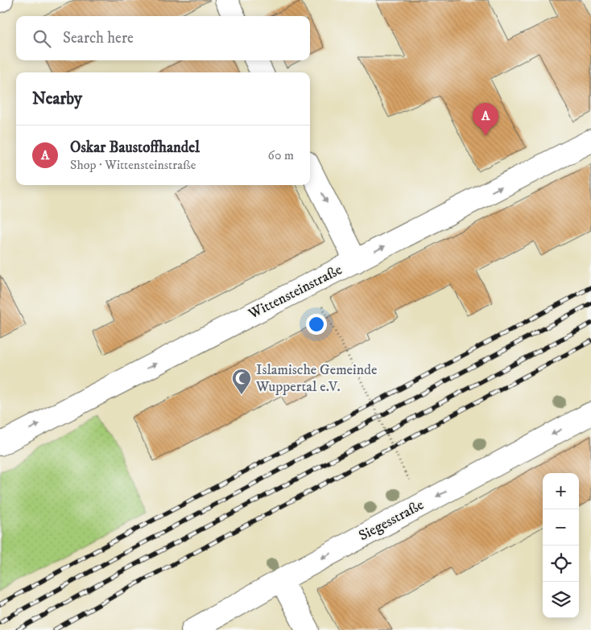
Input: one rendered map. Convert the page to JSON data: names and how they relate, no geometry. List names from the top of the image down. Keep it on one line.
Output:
{"streets":{"street":["Wittensteinstraße","Siegesstraße"]},"one_way":["Wittensteinstraße","Siegesstraße"],"places":{"mosque":["Islamische Gemeinde Wuppertal e.V."]},"page":{"search":"Search here","heading":"Nearby","pins":"A","list":[{"mark":"A","name":"Oskar Baustoffhandel","note":"Shop · Wittensteinstraße","value":"60 m"}],"map_buttons":["+","−"]}}
